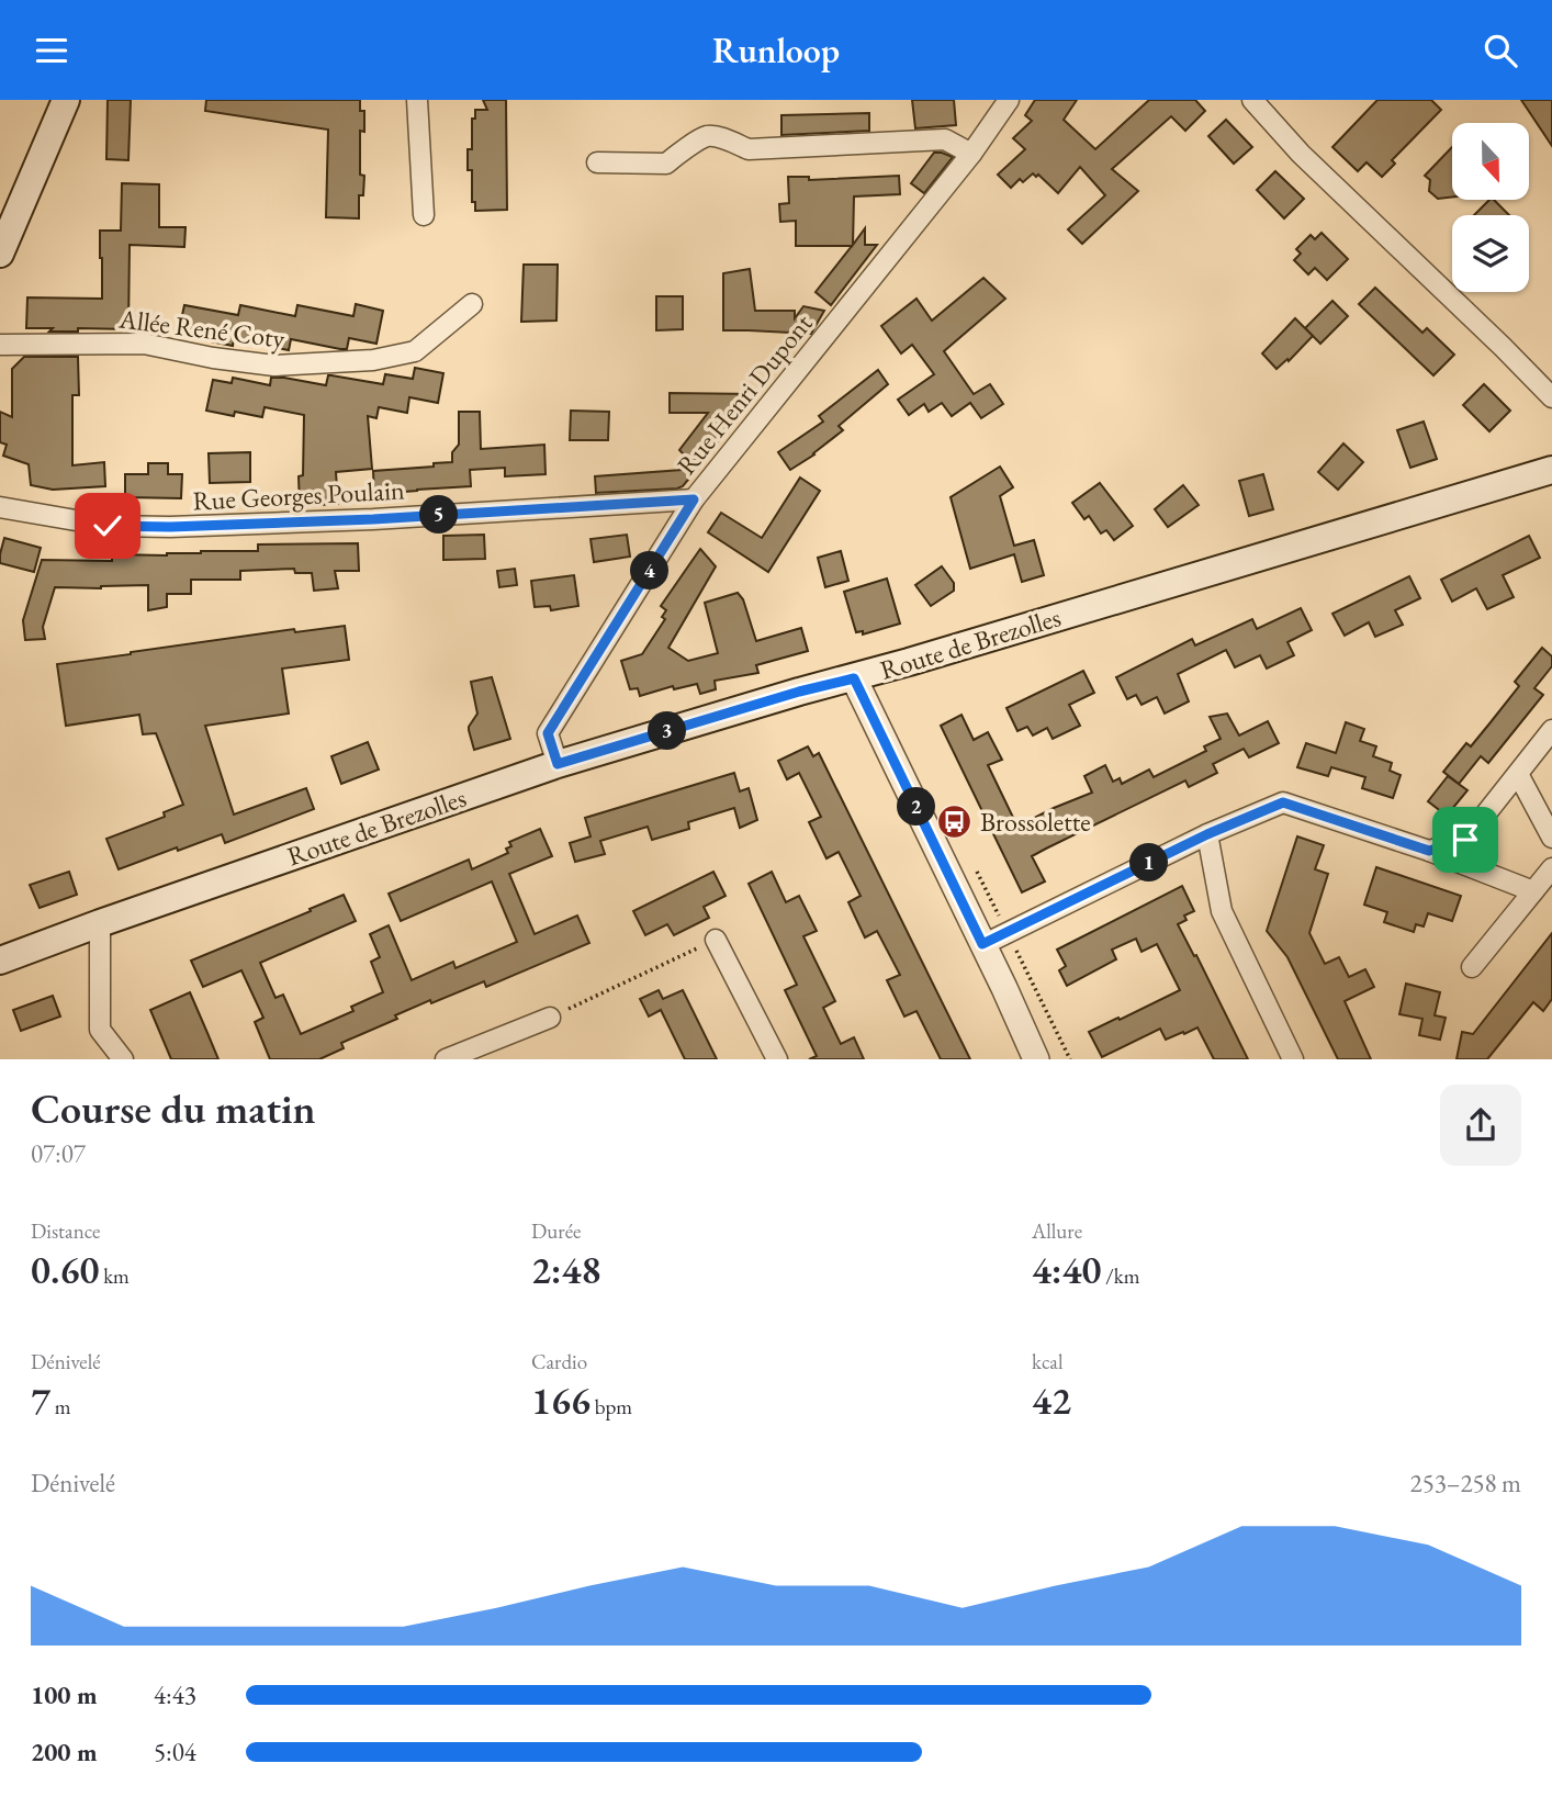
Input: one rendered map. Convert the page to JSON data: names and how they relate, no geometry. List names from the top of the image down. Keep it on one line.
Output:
{"streets":{"main road":["Route de Brezolles"],"street":["Allée René Coty","Rue Henri Dupont","Rue Georges Poulain"]},"crossings":[["Rue Henri Dupont","Rue Georges Poulain"],["Rue Henri Dupont","Route de Brezolles"]],"places":{"bus stop":["Brossolette"]},"north":"bottom","page":{"header":"Runloop","pins":["5","4","3","2","1"],"heading":["Course du matin","07:07"],"stats":[["Distance","0.60 km"],["Durée","2:48"],["Allure","4:40 /km"],["Dénivelé","7 m"],["Cardio","166 bpm"],["kcal","42"]],"chart":["Dénivelé","253–258 m"],"list":[{"name":"100 m","note":"4:43"},{"name":"200 m","note":"5:04"}]}}
